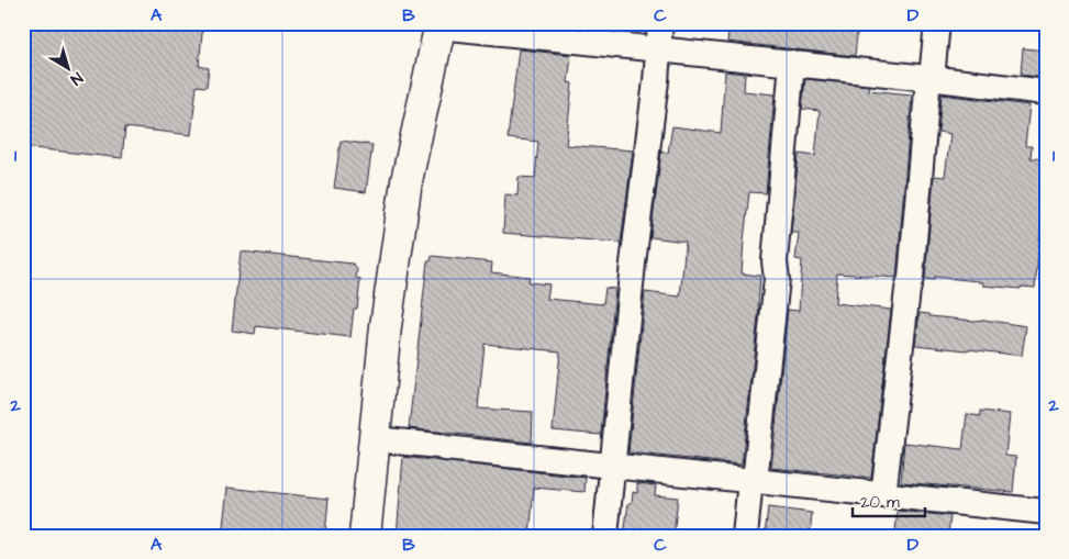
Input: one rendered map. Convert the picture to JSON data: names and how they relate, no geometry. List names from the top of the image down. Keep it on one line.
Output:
{"scale_bar":"20 m","north":"bottom right","grid":{"columns":["A","B","C","D"],"rows":["1","2"]}}
